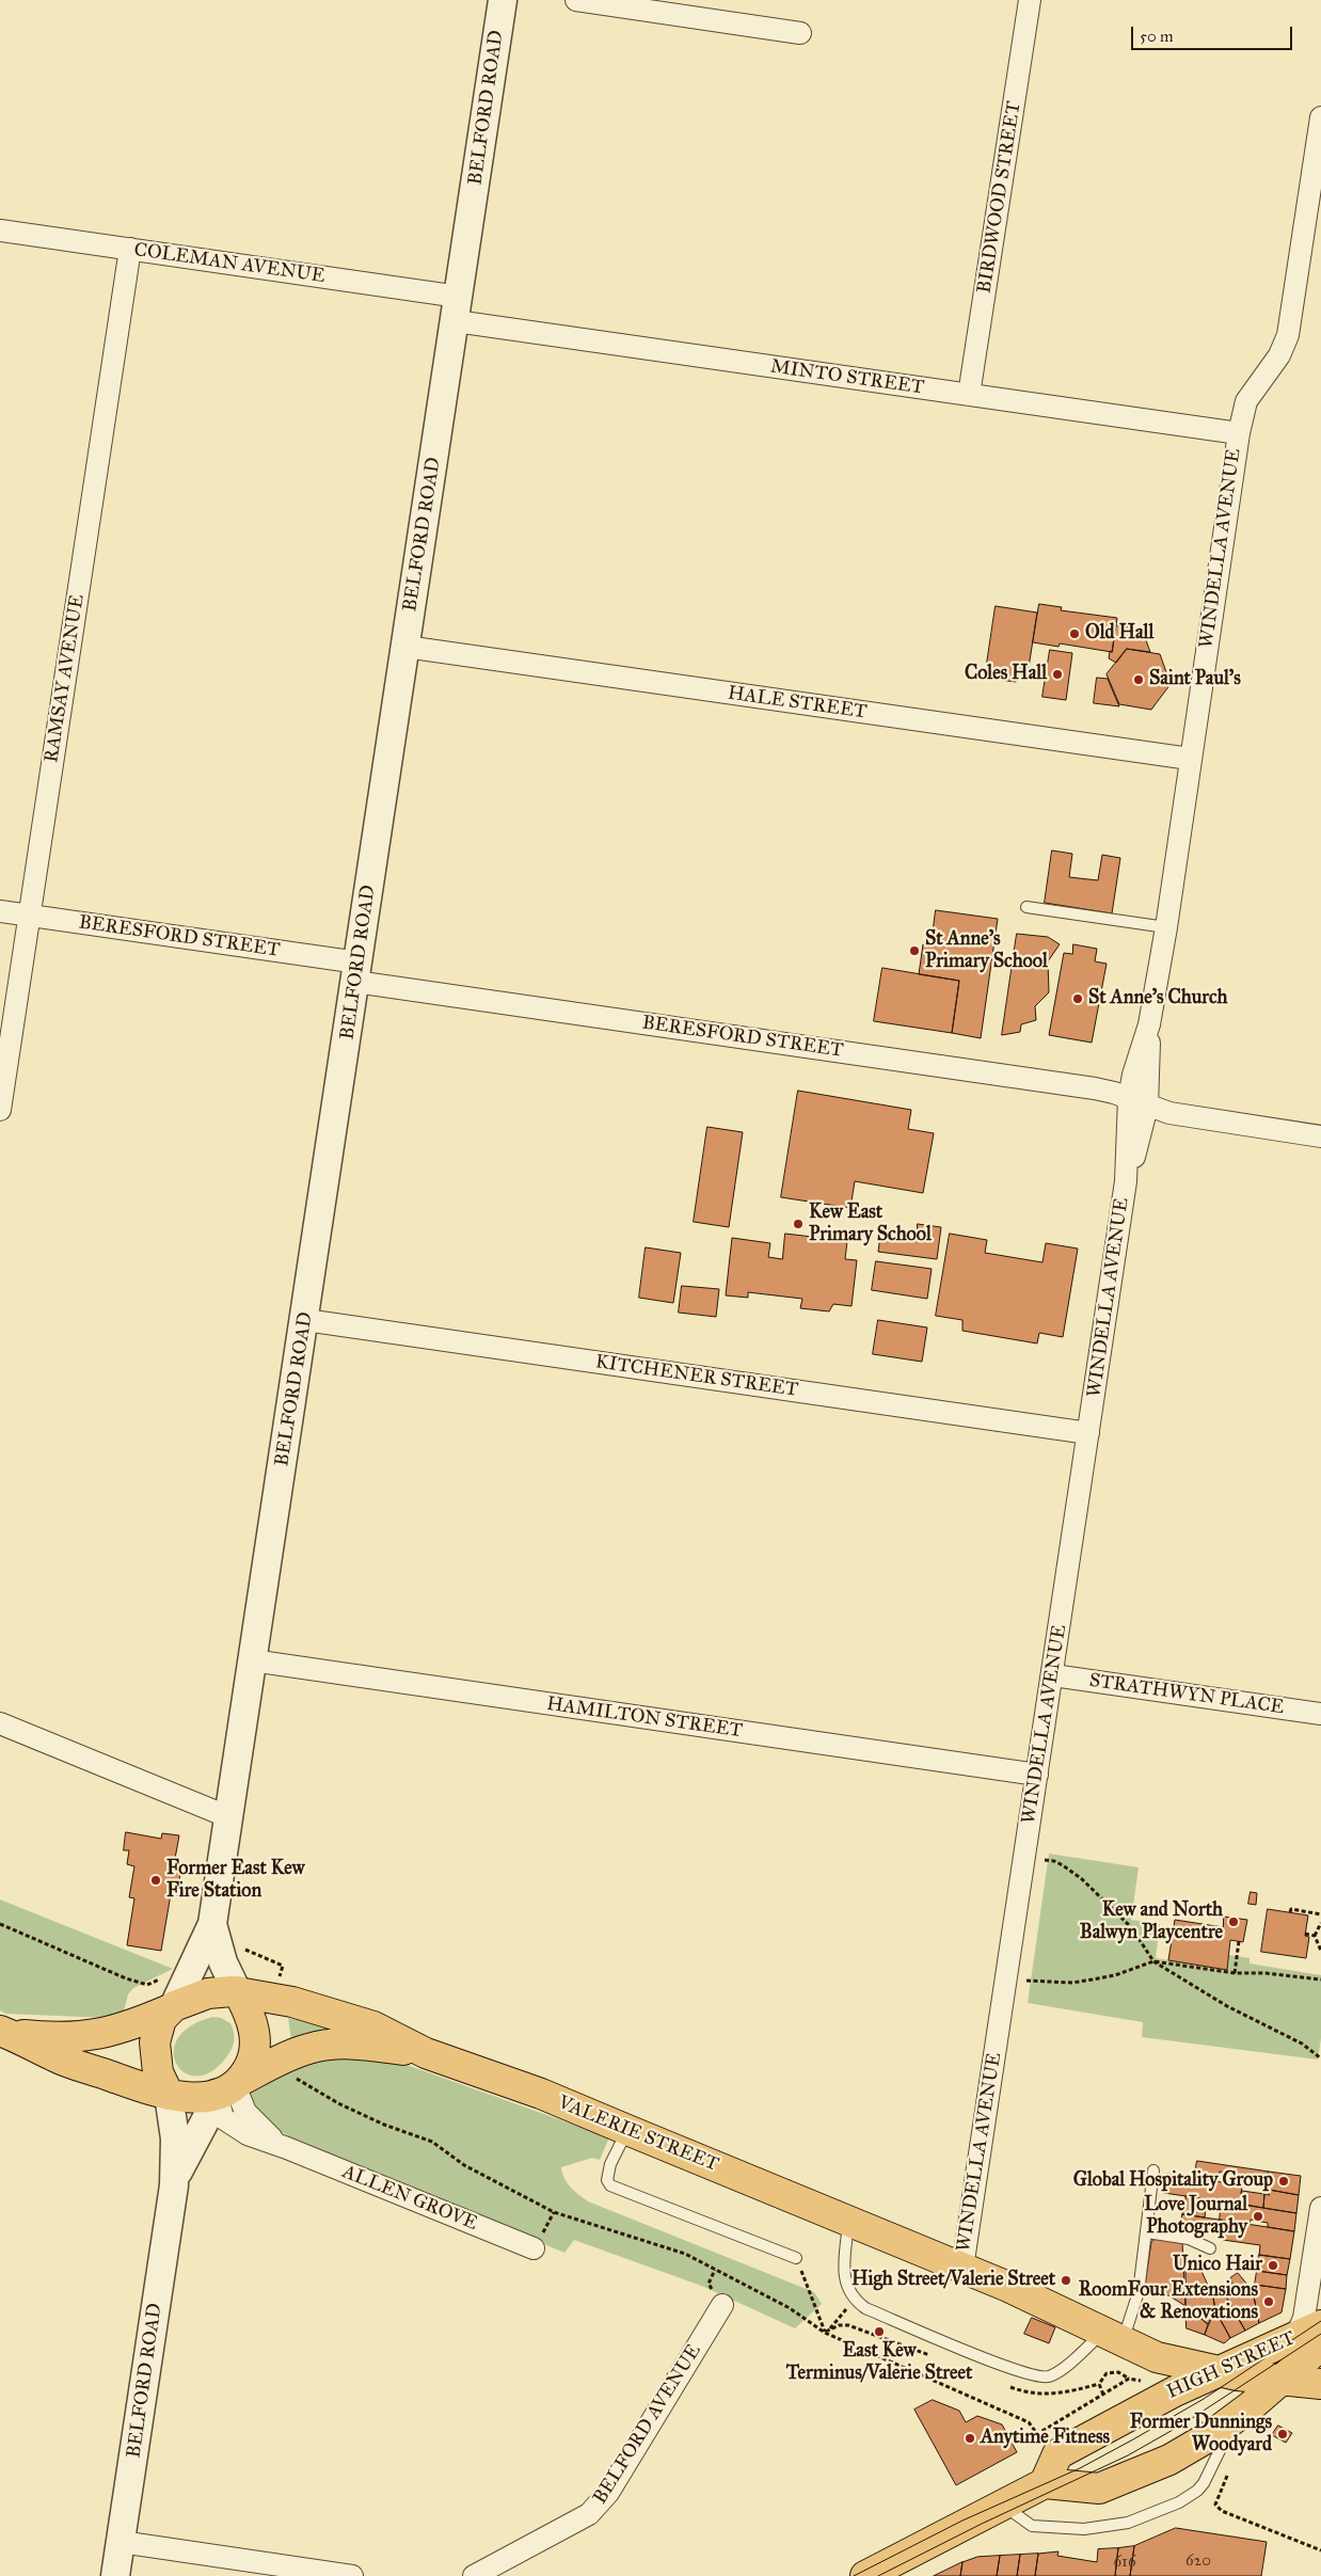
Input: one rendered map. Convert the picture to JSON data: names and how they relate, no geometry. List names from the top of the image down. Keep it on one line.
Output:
{"streets":{"main road":["VALERIE STREET","HIGH STREET"],"street":["BELFORD ROAD","BIRDWOOD STREET","COLEMAN AVENUE","MINTO STREET","WINDELLA AVENUE","RAMSAY AVENUE","HALE STREET","BERESFORD STREET","KITCHENER STREET","STRATHWYN PLACE","HAMILTON STREET","ALLEN GROVE","BELFORD AVENUE"]},"crossings":[["BELFORD ROAD","COLEMAN AVENUE"],["BELFORD ROAD","MINTO STREET"],["BELFORD ROAD","HALE STREET"],["BELFORD ROAD","BERESFORD STREET"],["BELFORD ROAD","KITCHENER STREET"],["BELFORD ROAD","HAMILTON STREET"],["BELFORD ROAD","VALERIE STREET"],["BELFORD ROAD","ALLEN GROVE"],["BIRDWOOD STREET","MINTO STREET"],["COLEMAN AVENUE","MINTO STREET"],["COLEMAN AVENUE","RAMSAY AVENUE"],["MINTO STREET","WINDELLA AVENUE"],["WINDELLA AVENUE","HALE STREET"],["WINDELLA AVENUE","BERESFORD STREET"],["WINDELLA AVENUE","KITCHENER STREET"],["WINDELLA AVENUE","STRATHWYN PLACE"],["WINDELLA AVENUE","HAMILTON STREET"],["WINDELLA AVENUE","VALERIE STREET"],["RAMSAY AVENUE","BERESFORD STREET"],["VALERIE STREET","ALLEN GROVE"],["VALERIE STREET","HIGH STREET"]],"places":["Old Hall","Coles Hall","Saint Paul's","St Anne's Primary School","St Anne's Church","Kew East Primary School","Former East Kew Fire Station","Kew and North Balwyn Playcentre","Global Hospitality Group","Love Journal Photography","Unico Hair","High Street/Valerie Street","RoomFour Extensions & Renovations","East Kew Terminus/Valerie Street","Former Dunnings Woodyard","Anytime Fitness"],"house_numbers":["620","616"],"scale_bar":"50 m"}
